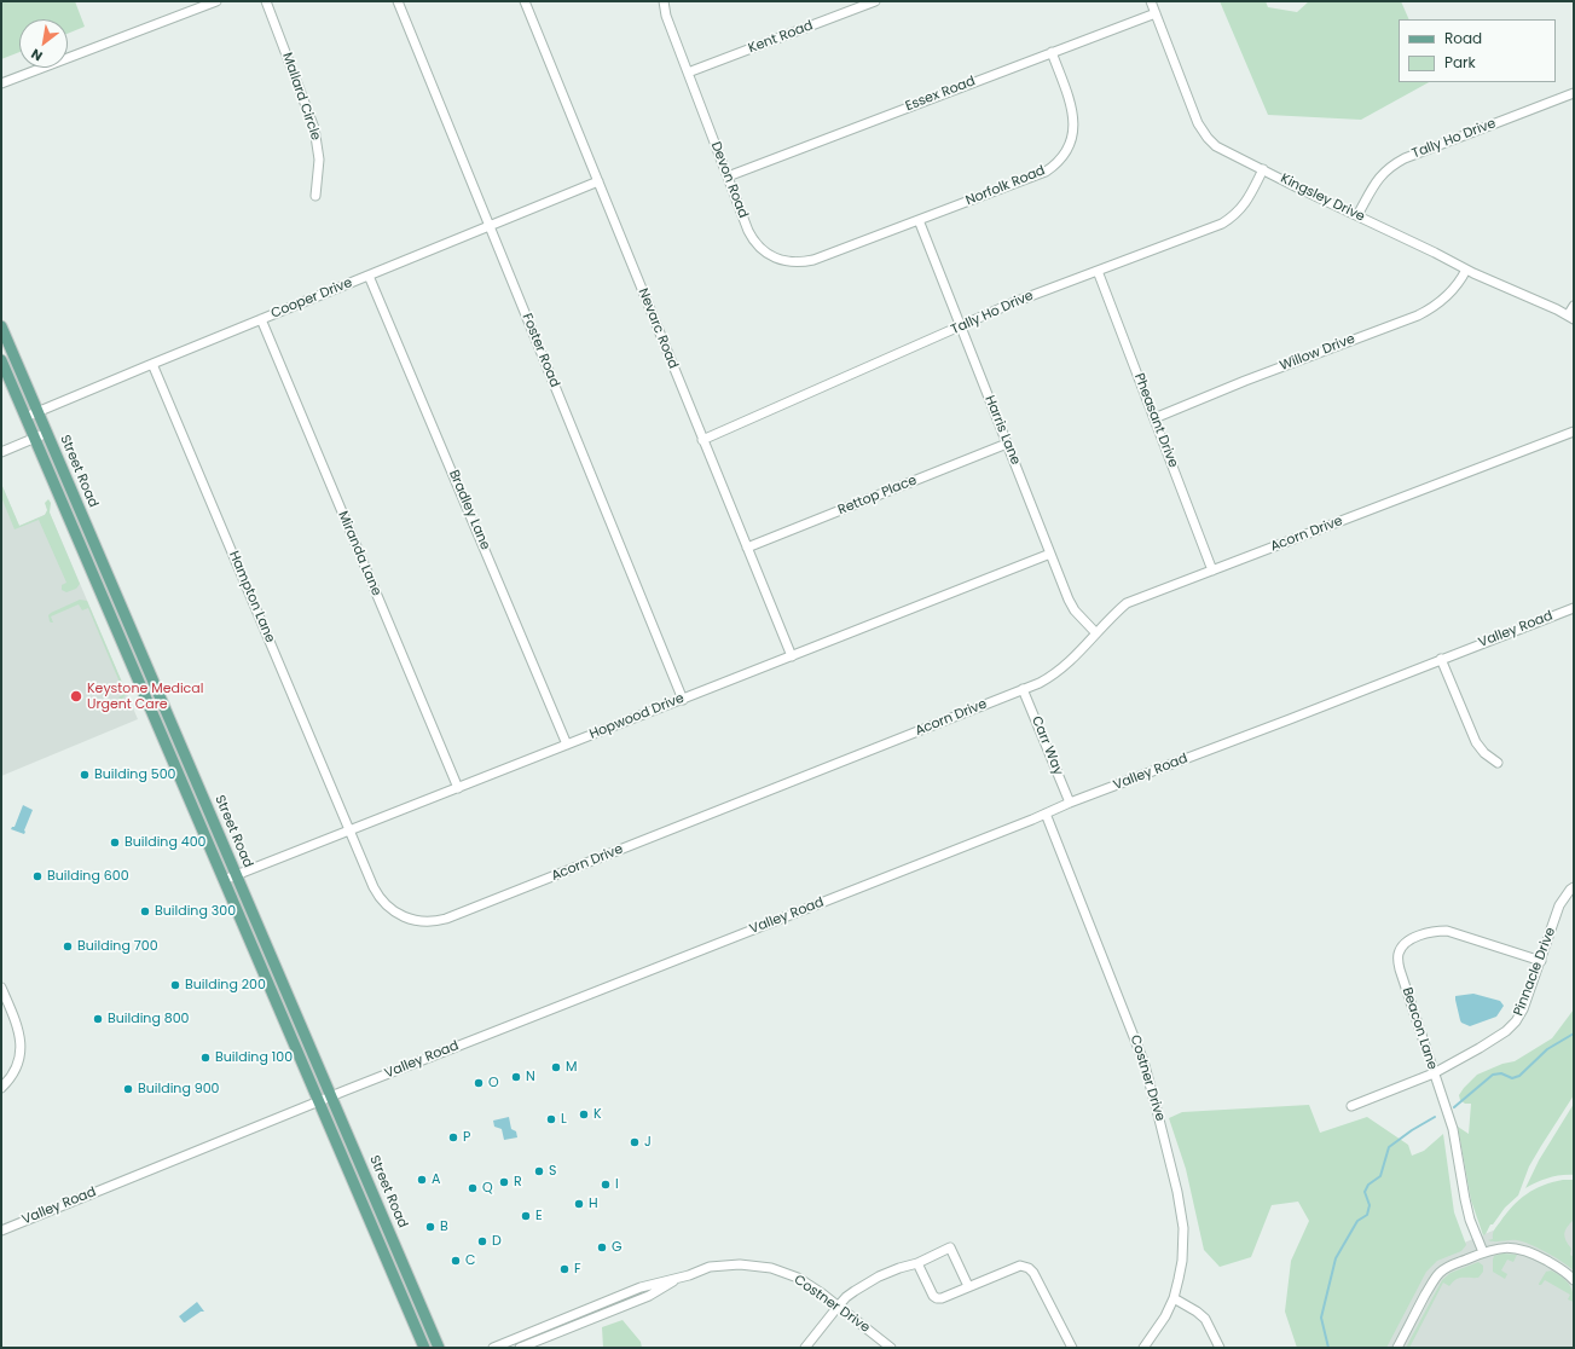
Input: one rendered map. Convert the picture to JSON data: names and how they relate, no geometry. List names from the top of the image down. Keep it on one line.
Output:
{"streets":{"main road":["Street Road"],"street":["Kent Road","Essex Road","Mallard Circle","Tally Ho Drive","Devon Road","Norfolk Road","Kingsley Drive","Cooper Drive","Nevarc Road","Foster Road","Willow Drive","Pheasant Drive","Harris Lane","Rettop Place","Bradley Lane","Acorn Drive","Miranda Lane","Hampton Lane","Valley Road","Hopwood Drive","Carr Way","Pinnacle Drive","Beacon Lane","Costner Drive"]},"crossings":[["Kent Road","Devon Road"],["Essex Road","Devon Road"],["Essex Road","Norfolk Road"],["Essex Road","Kingsley Drive"],["Tally Ho Drive","Kingsley Drive"],["Tally Ho Drive","Nevarc Road"],["Tally Ho Drive","Pheasant Drive"],["Tally Ho Drive","Harris Lane"],["Devon Road","Norfolk Road"],["Norfolk Road","Harris Lane"],["Kingsley Drive","Willow Drive"],["Cooper Drive","Nevarc Road"],["Cooper Drive","Foster Road"],["Cooper Drive","Street Road"],["Cooper Drive","Bradley Lane"],["Cooper Drive","Miranda Lane"],["Cooper Drive","Hampton Lane"],["Nevarc Road","Rettop Place"],["Nevarc Road","Hopwood Drive"],["Foster Road","Hopwood Drive"],["Willow Drive","Pheasant Drive"],["Pheasant Drive","Acorn Drive"],["Harris Lane","Rettop Place"],["Harris Lane","Acorn Drive"],["Harris Lane","Hopwood Drive"],["Street Road","Valley Road"],["Street Road","Hopwood Drive"],["Bradley Lane","Hopwood Drive"],["Acorn Drive","Hampton Lane"],["Acorn Drive","Hopwood Drive"],["Acorn Drive","Carr Way"],["Miranda Lane","Hopwood Drive"],["Hampton Lane","Hopwood Drive"],["Valley Road","Carr Way"],["Valley Road","Costner Drive"],["Pinnacle Drive","Beacon Lane"]],"places":["Keystone Medical Urgent Care","Building 500","Building 400","Building 600","Building 300","Building 700","Building 200","Building 800","Building 100","M","N","O","Building 900","K","L","P","J","S","A","R","I","Q","H","E","B","D","G","C","F"],"legend":["Road","Park"],"north":"bottom left"}
